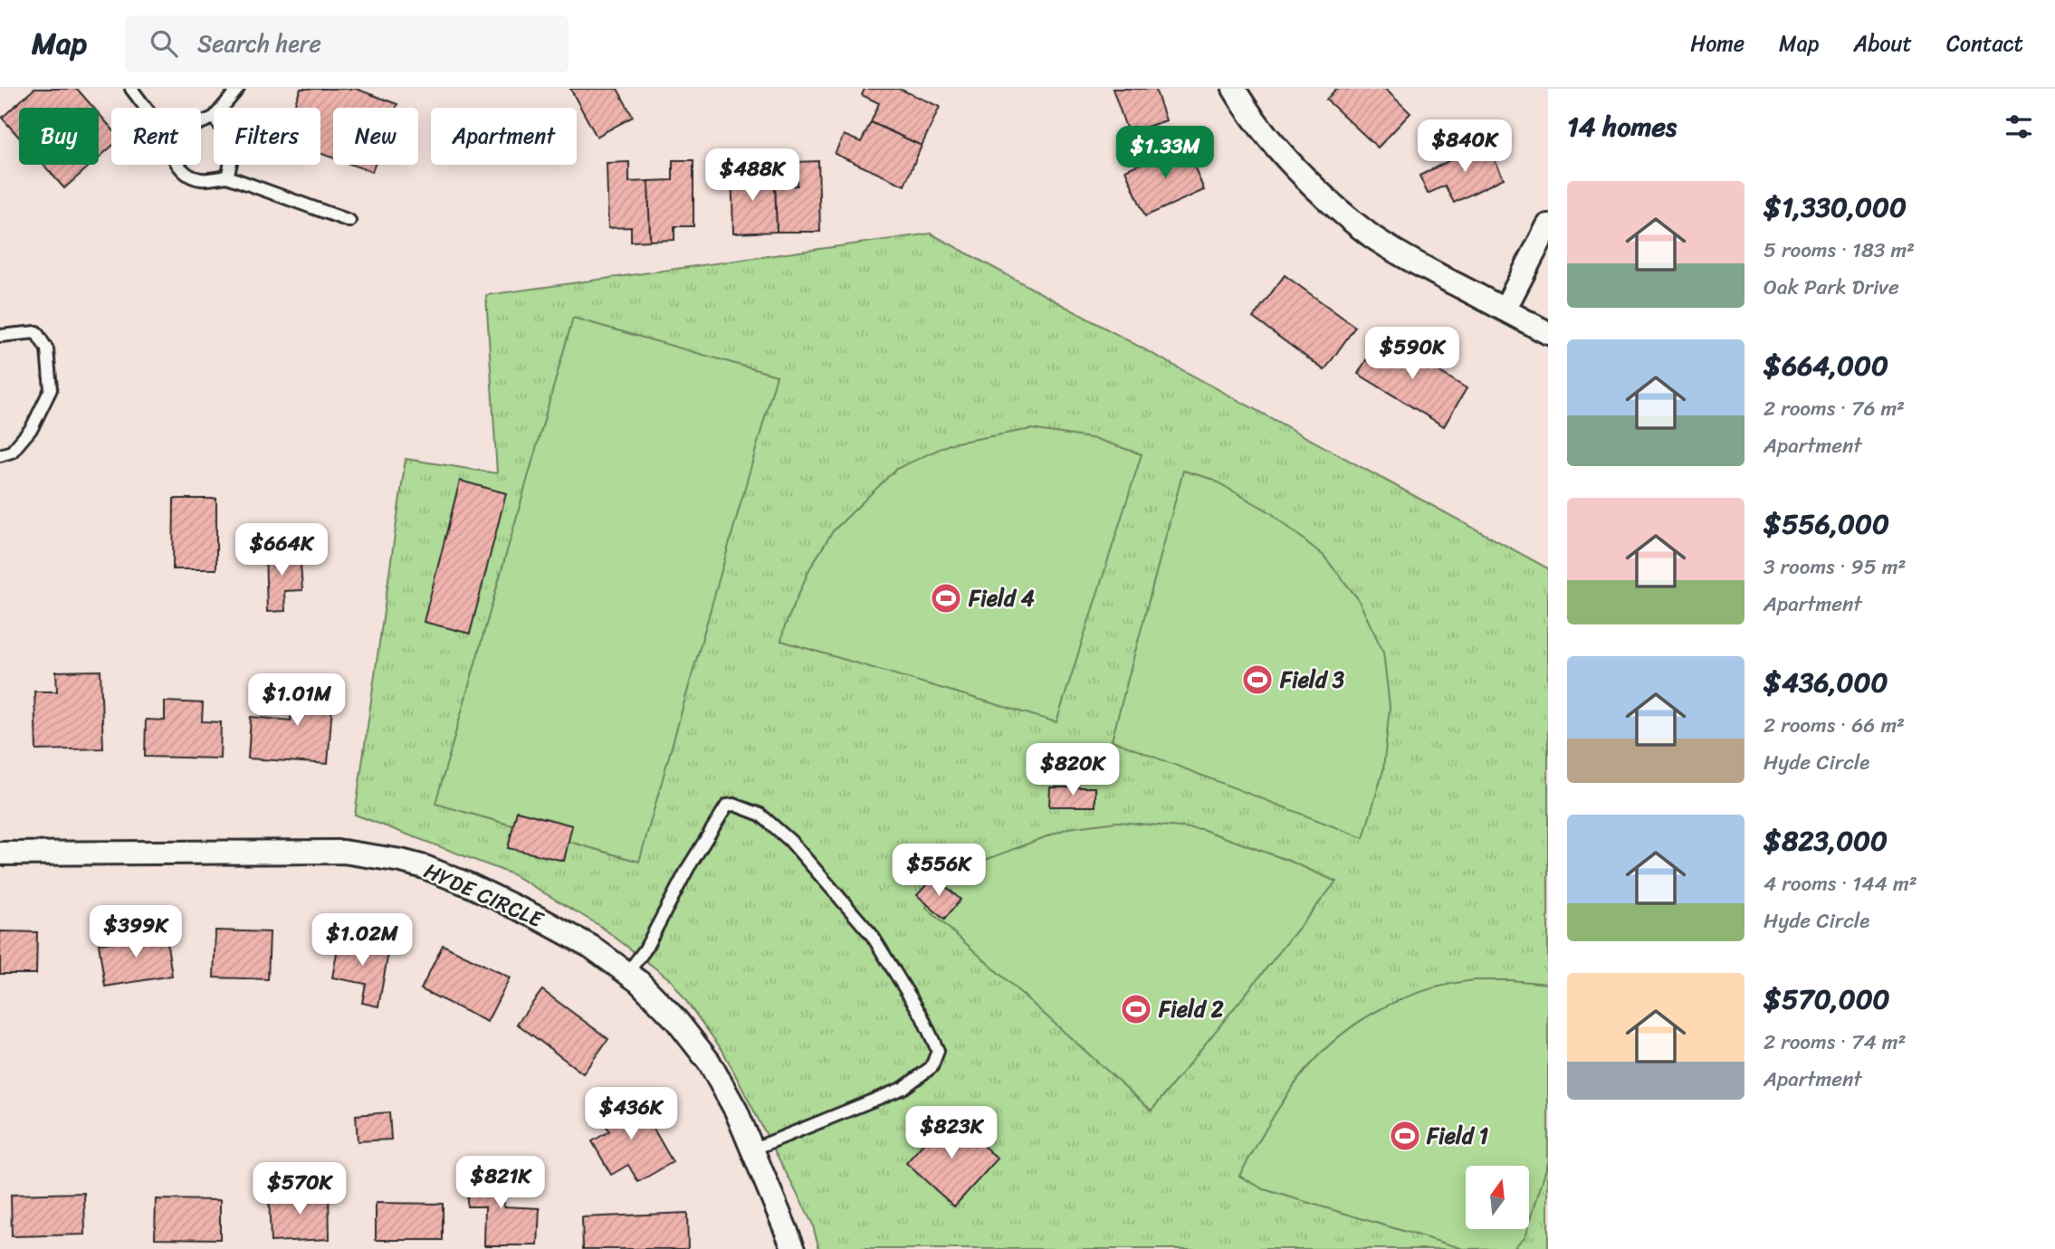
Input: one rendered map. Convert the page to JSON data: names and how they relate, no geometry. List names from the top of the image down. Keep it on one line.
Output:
{"streets":{"street":["HYDE CIRCLE"]},"places":{"sports":["Field 4","Field 3","Field 2","Field 1"]},"north":"top","page":{"header":"Map","search":"Search here","nav":["Home","Map","About","Contact"],"heading":"14 homes","chip":["Buy","Rent","Filters","New","Apartment"],"price":["$840K","$1.33M","$488K","$590K","$664K","$1.01M","$820K","$556K","$399K","$1.02M","$436K","$823K","$821K","$570K"],"list":[{"name":"$1,330,000","note":"5 rooms · 183 m² · Oak Park Drive"},{"name":"$664,000","note":"2 rooms · 76 m² · Apartment"},{"name":"$556,000","note":"3 rooms · 95 m² · Apartment"},{"name":"$436,000","note":"2 rooms · 66 m² · Hyde Circle"},{"name":"$823,000","note":"4 rooms · 144 m² · Hyde Circle"},{"name":"$570,000","note":"2 rooms · 74 m² · Apartment"}]}}
